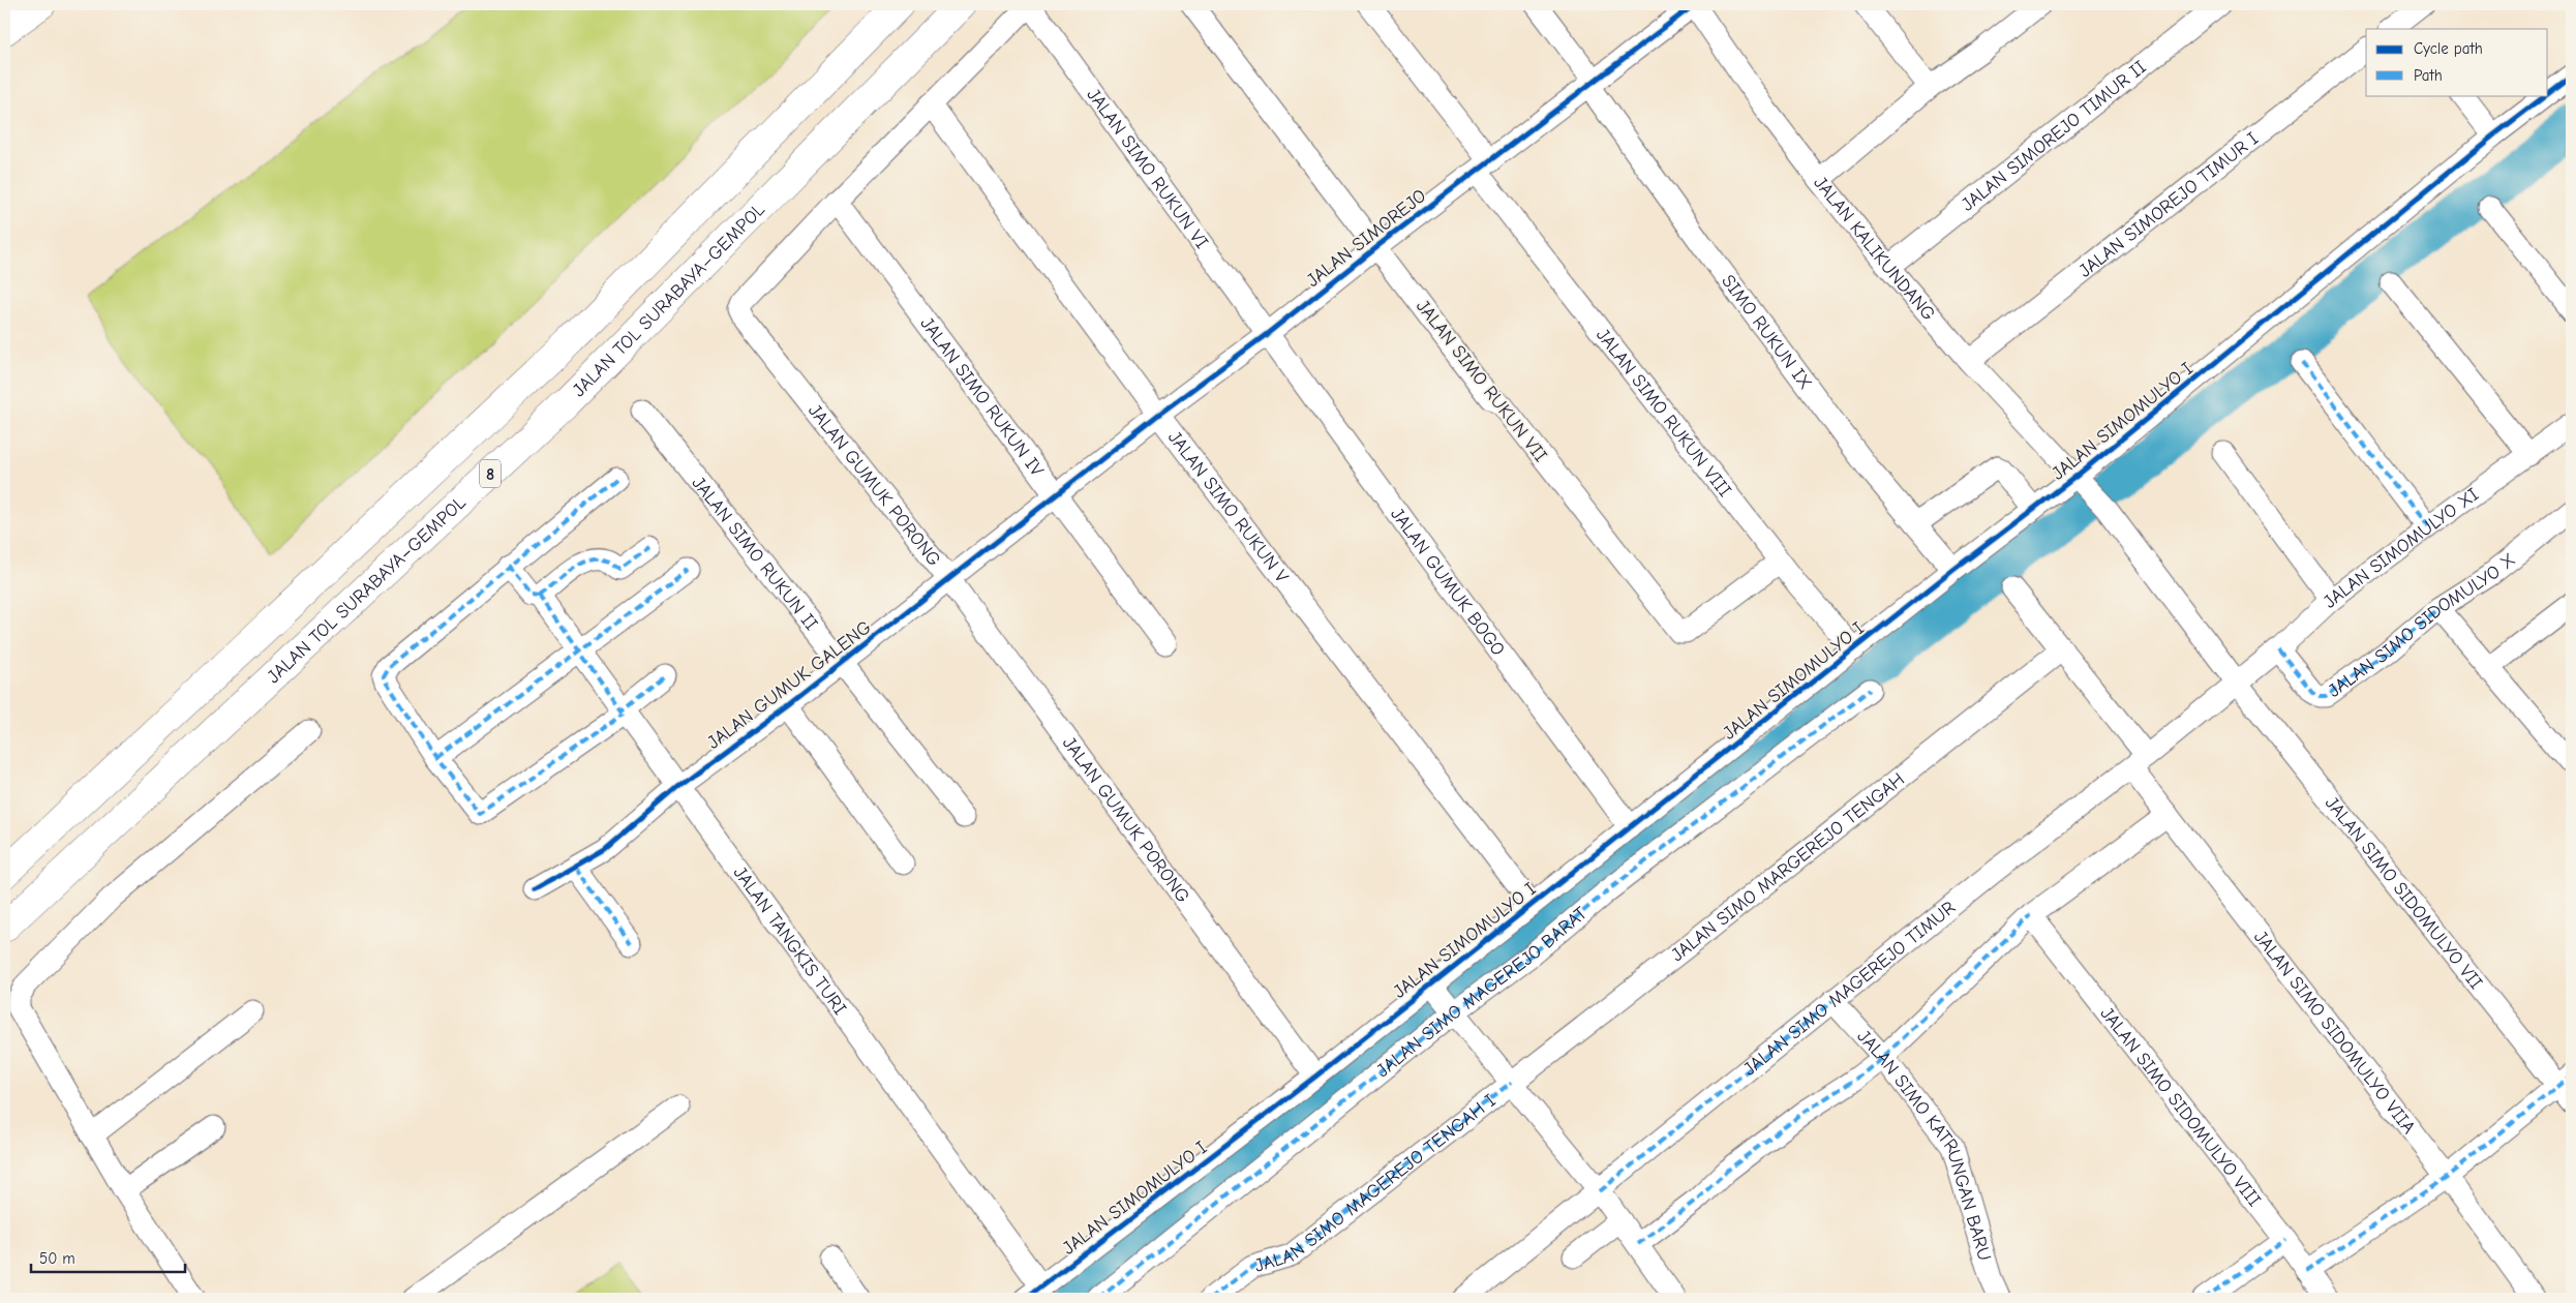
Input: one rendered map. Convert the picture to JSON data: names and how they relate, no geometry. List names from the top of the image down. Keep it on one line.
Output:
{"streets":{"highway":["JALAN TOL SURABAYA–GEMPOL","8"],"street":["JALAN SIMOREJO TIMUR II","JALAN SIMO RUKUN VI","JALAN SIMOREJO TIMUR I","JALAN SIMOREJO","JALAN KALIKUNDANG","SIMO RUKUN IX","JALAN SIMO RUKUN VII","JALAN SIMO RUKUN IV","JALAN SIMO RUKUN VIII","JALAN SIMOMULYO I","JALAN GUMUK PORONG","JALAN SIMO RUKUN V","JALAN SIMOMULYO XI","JALAN SIMO RUKUN II","JALAN GUMUK BOGO","JALAN SIMO SIDOMULYO X","JALAN GUMUK GALENG","JALAN SIMO MARGEREJO TENGAH","JALAN SIMO SIDOMULYO VII","JALAN TANGKIS TURI","JALAN SIMO MAGEREJO TIMUR","JALAN SIMO MAGEREJO BARAT","JALAN SIMO SIDOMULYO VIIA","JALAN SIMO SIDOMULYO VIII","JALAN SIMO KATRUNGAN BARU","JALAN SIMO MAGEREJO TENGAH I"]},"crossings":[["JALAN SIMOREJO TIMUR II","JALAN KALIKUNDANG"],["JALAN SIMO RUKUN VI","JALAN SIMOREJO"],["JALAN SIMO RUKUN VI","JALAN GUMUK PORONG"],["JALAN SIMO RUKUN VI","JALAN GUMUK BOGO"],["JALAN SIMOREJO TIMUR I","JALAN KALIKUNDANG"],["JALAN SIMOREJO","JALAN KALIKUNDANG"],["JALAN SIMOREJO","SIMO RUKUN IX"],["JALAN SIMOREJO","JALAN SIMO RUKUN VII"],["JALAN SIMOREJO","JALAN SIMO RUKUN IV"],["JALAN SIMOREJO","JALAN SIMO RUKUN VIII"],["JALAN SIMOREJO","JALAN SIMO RUKUN V"],["JALAN SIMOREJO","JALAN GUMUK BOGO"],["JALAN SIMOREJO","JALAN GUMUK GALENG"],["JALAN KALIKUNDANG","JALAN SIMOMULYO I"],["JALAN KALIKUNDANG","JALAN SIMO SIDOMULYO VII"],["SIMO RUKUN IX","JALAN SIMOMULYO I"],["JALAN SIMO RUKUN VII","JALAN SIMO RUKUN VIII"],["JALAN SIMO RUKUN IV","JALAN GUMUK PORONG"],["JALAN SIMO RUKUN IV","JALAN GUMUK GALENG"],["JALAN SIMO RUKUN VIII","JALAN SIMOMULYO I"],["JALAN SIMOMULYO I","JALAN GUMUK PORONG"],["JALAN SIMOMULYO I","JALAN SIMO RUKUN V"],["JALAN SIMOMULYO I","JALAN GUMUK BOGO"],["JALAN SIMOMULYO I","JALAN SIMO SIDOMULYO VII"],["JALAN SIMOMULYO I","JALAN TANGKIS TURI"],["JALAN GUMUK PORONG","JALAN SIMO RUKUN V"],["JALAN GUMUK PORONG","JALAN GUMUK GALENG"],["JALAN SIMOMULYO XI","JALAN SIMO SIDOMULYO X"],["JALAN SIMOMULYO XI","JALAN SIMO SIDOMULYO VII"],["JALAN SIMOMULYO XI","JALAN SIMO MAGEREJO TIMUR"],["JALAN SIMO RUKUN II","JALAN GUMUK GALENG"],["JALAN GUMUK GALENG","JALAN TANGKIS TURI"],["JALAN SIMO MARGEREJO TENGAH","JALAN SIMO SIDOMULYO VIIA"],["JALAN SIMO MARGEREJO TENGAH","JALAN SIMO MAGEREJO TENGAH I"],["JALAN SIMO SIDOMULYO VII","JALAN SIMO MAGEREJO TIMUR"],["JALAN SIMO MAGEREJO TIMUR","JALAN SIMO SIDOMULYO VIIA"],["JALAN SIMO MAGEREJO TIMUR","JALAN SIMO KATRUNGAN BARU"]],"legend":["Cycle path","Path"],"scale_bar":"50 m"}
